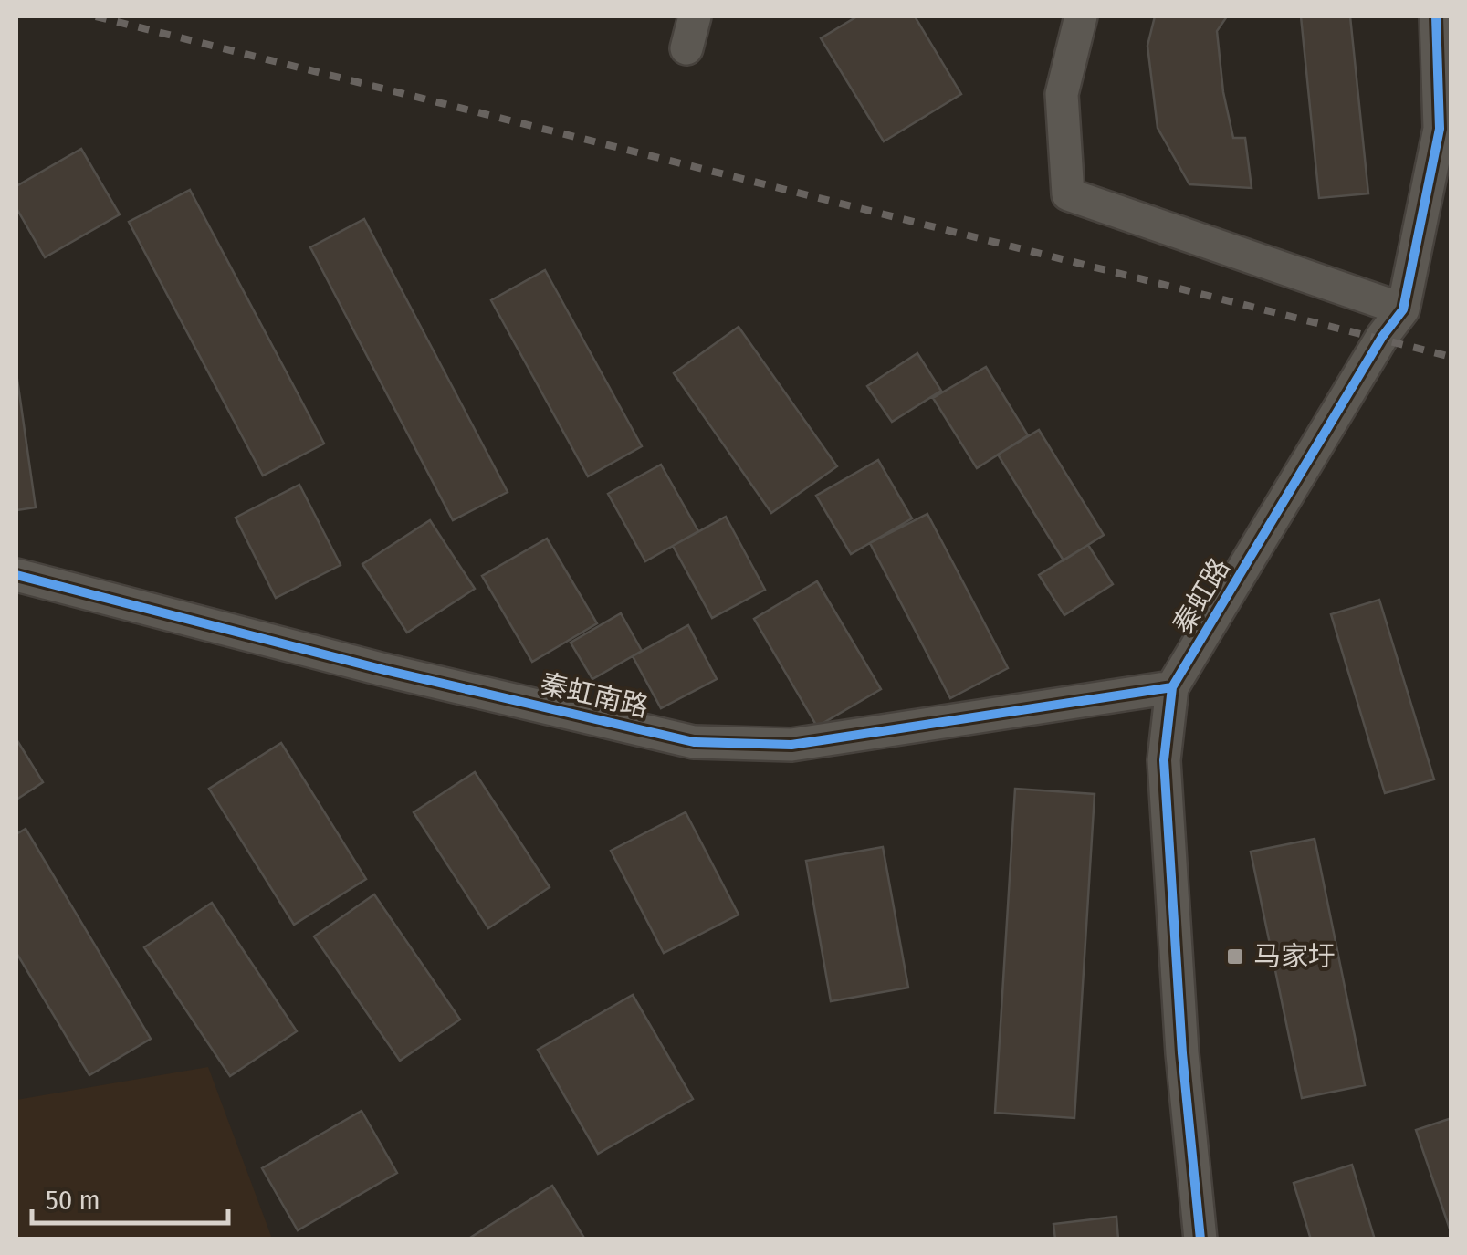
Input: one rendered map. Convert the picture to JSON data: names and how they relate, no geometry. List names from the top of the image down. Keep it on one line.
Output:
{"streets":{"street":["秦虹路","秦虹南路"]},"crossings":[["秦虹路","秦虹南路"]],"places":{"transit":["马家圩"]},"scale_bar":"50 m"}
